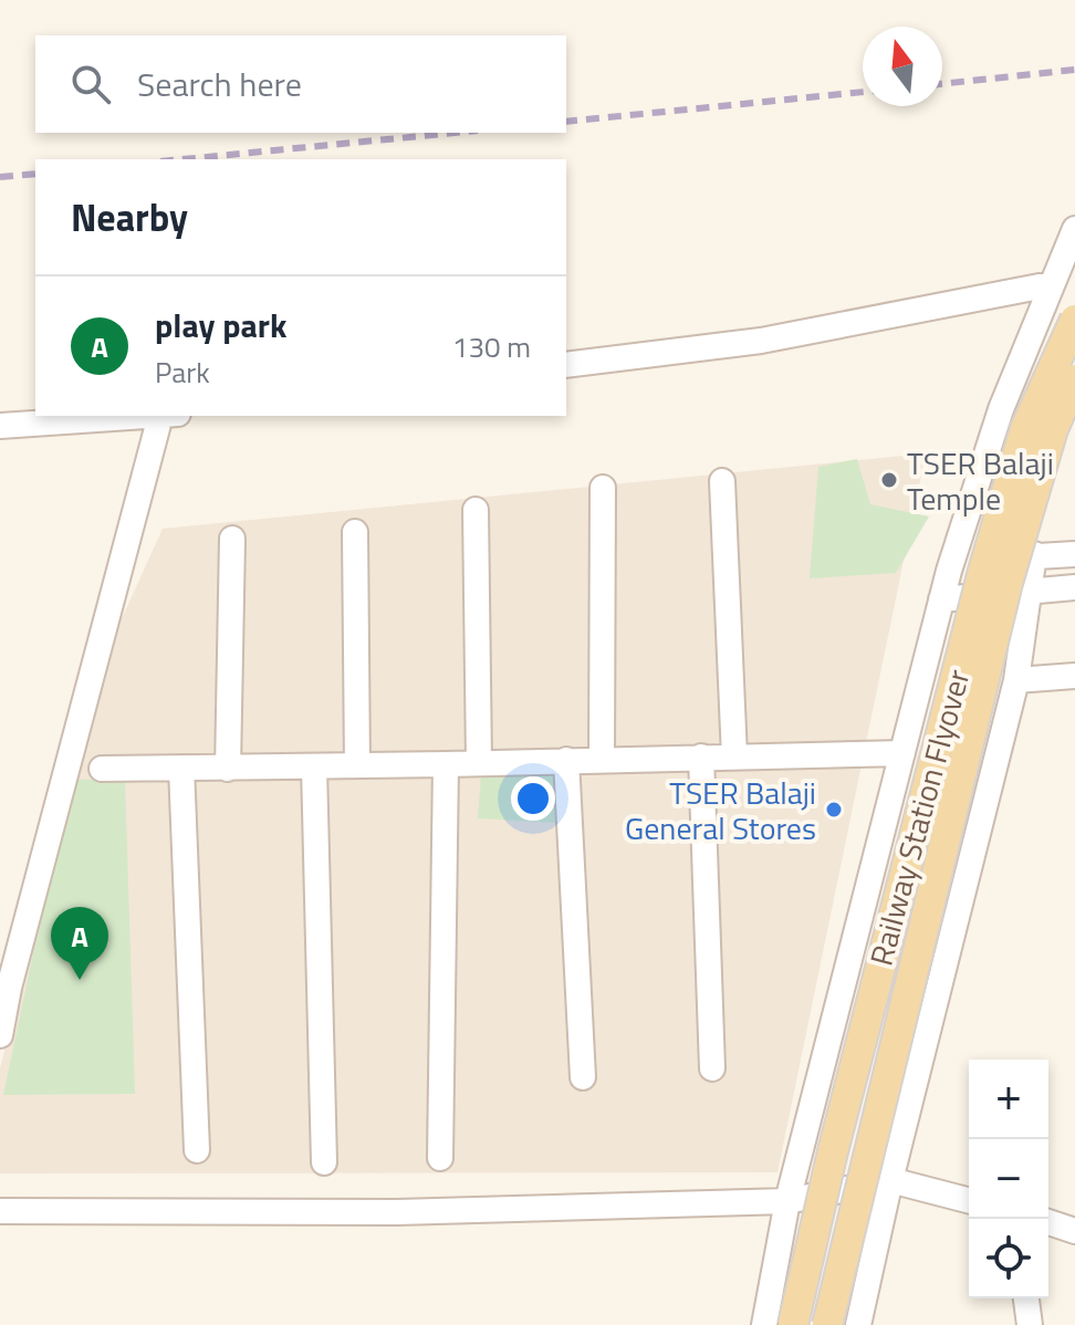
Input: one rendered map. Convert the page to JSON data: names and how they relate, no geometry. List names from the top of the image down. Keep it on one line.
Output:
{"streets":{"main road":["Railway Station Flyover"]},"places":["TSER Balaji Temple","TSER Balaji General Stores"],"north":"top","page":{"search":"Search here","heading":"Nearby","list":[{"mark":"A","name":"play park","note":"Park","value":"130 m"}],"pins":"A","map_buttons":["+","−"]}}
